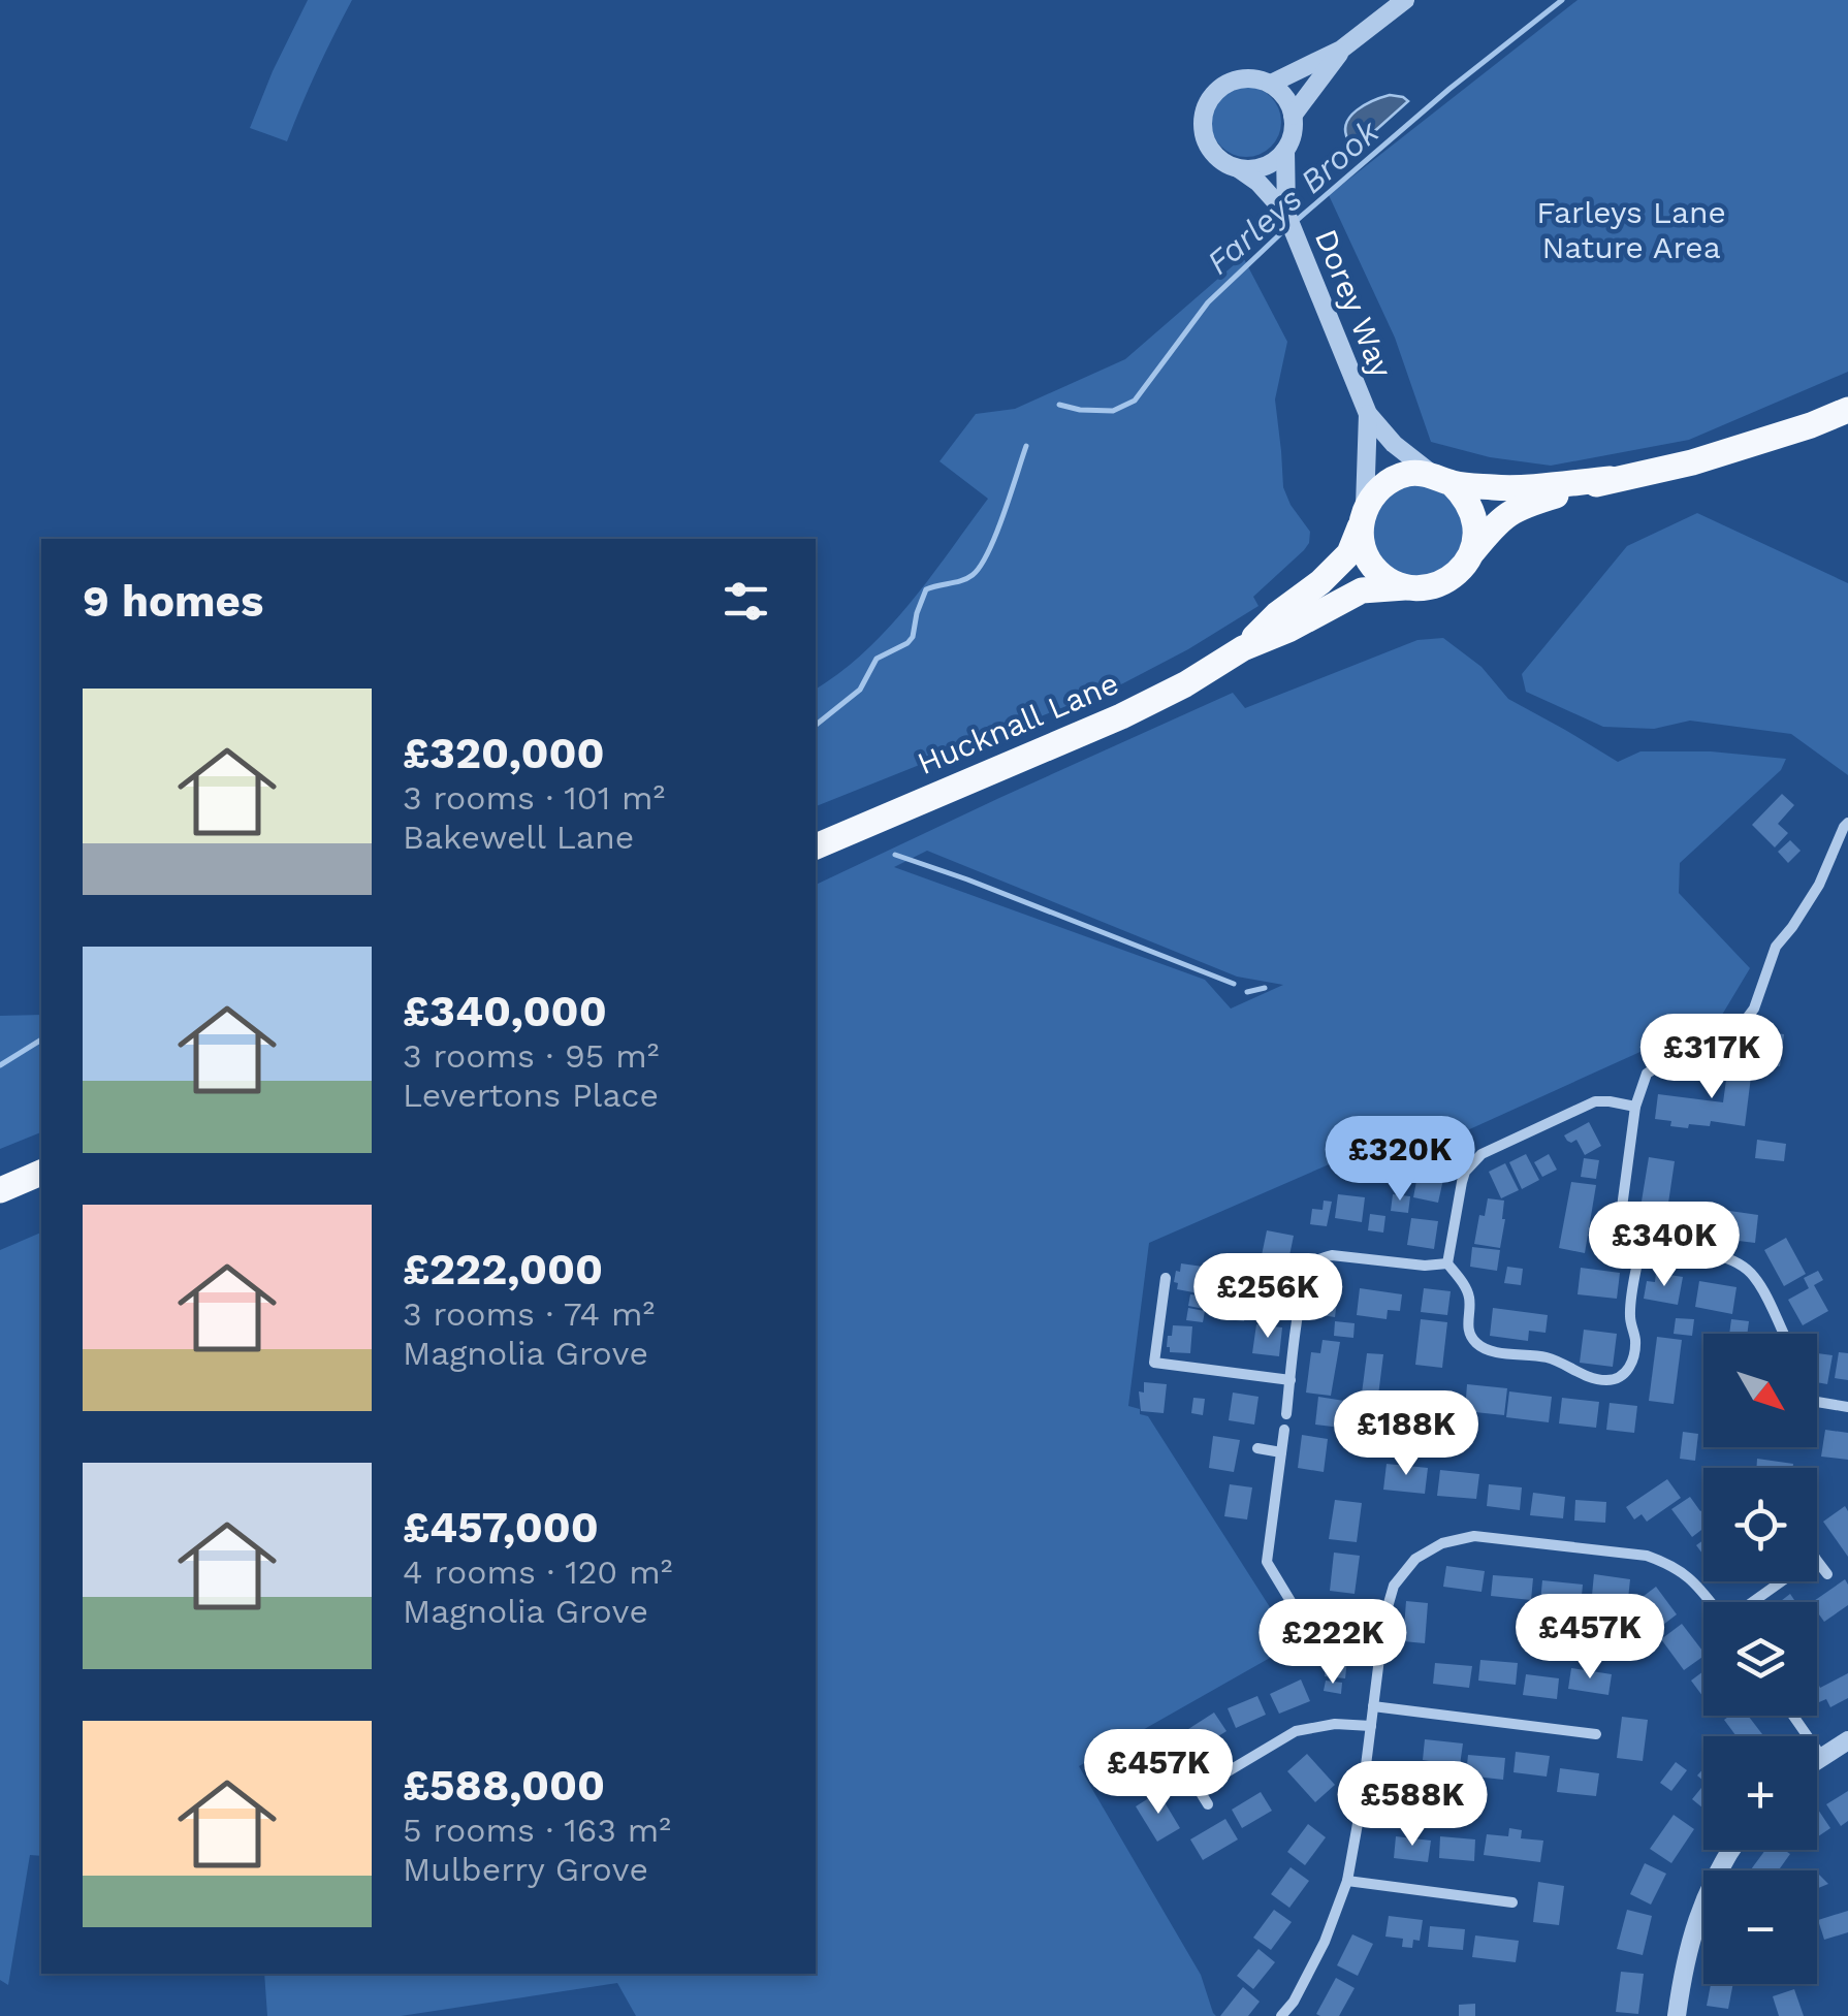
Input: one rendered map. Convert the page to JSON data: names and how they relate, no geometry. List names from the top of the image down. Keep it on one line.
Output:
{"streets":{"main road":["Hucknall Lane"],"street":["Dorey Way"]},"crossings":[["Dorey Way","Hucknall Lane"]],"water":["Farleys Brook"],"parks":["Farleys Lane Nature Area"],"north":"bottom right","page":{"heading":"9 homes","list":[{"name":"£320,000","note":"3 rooms · 101 m² · Bakewell Lane"},{"name":"£340,000","note":"3 rooms · 95 m² · Levertons Place"},{"name":"£222,000","note":"3 rooms · 74 m² · Magnolia Grove"},{"name":"£457,000","note":"4 rooms · 120 m² · Magnolia Grove"},{"name":"£588,000","note":"5 rooms · 163 m² · Mulberry Grove"}],"price":["£317K","£320K","£340K","£256K","£188K","£457K","£222K","£457K","£588K"],"map_buttons":["+","−"]}}
